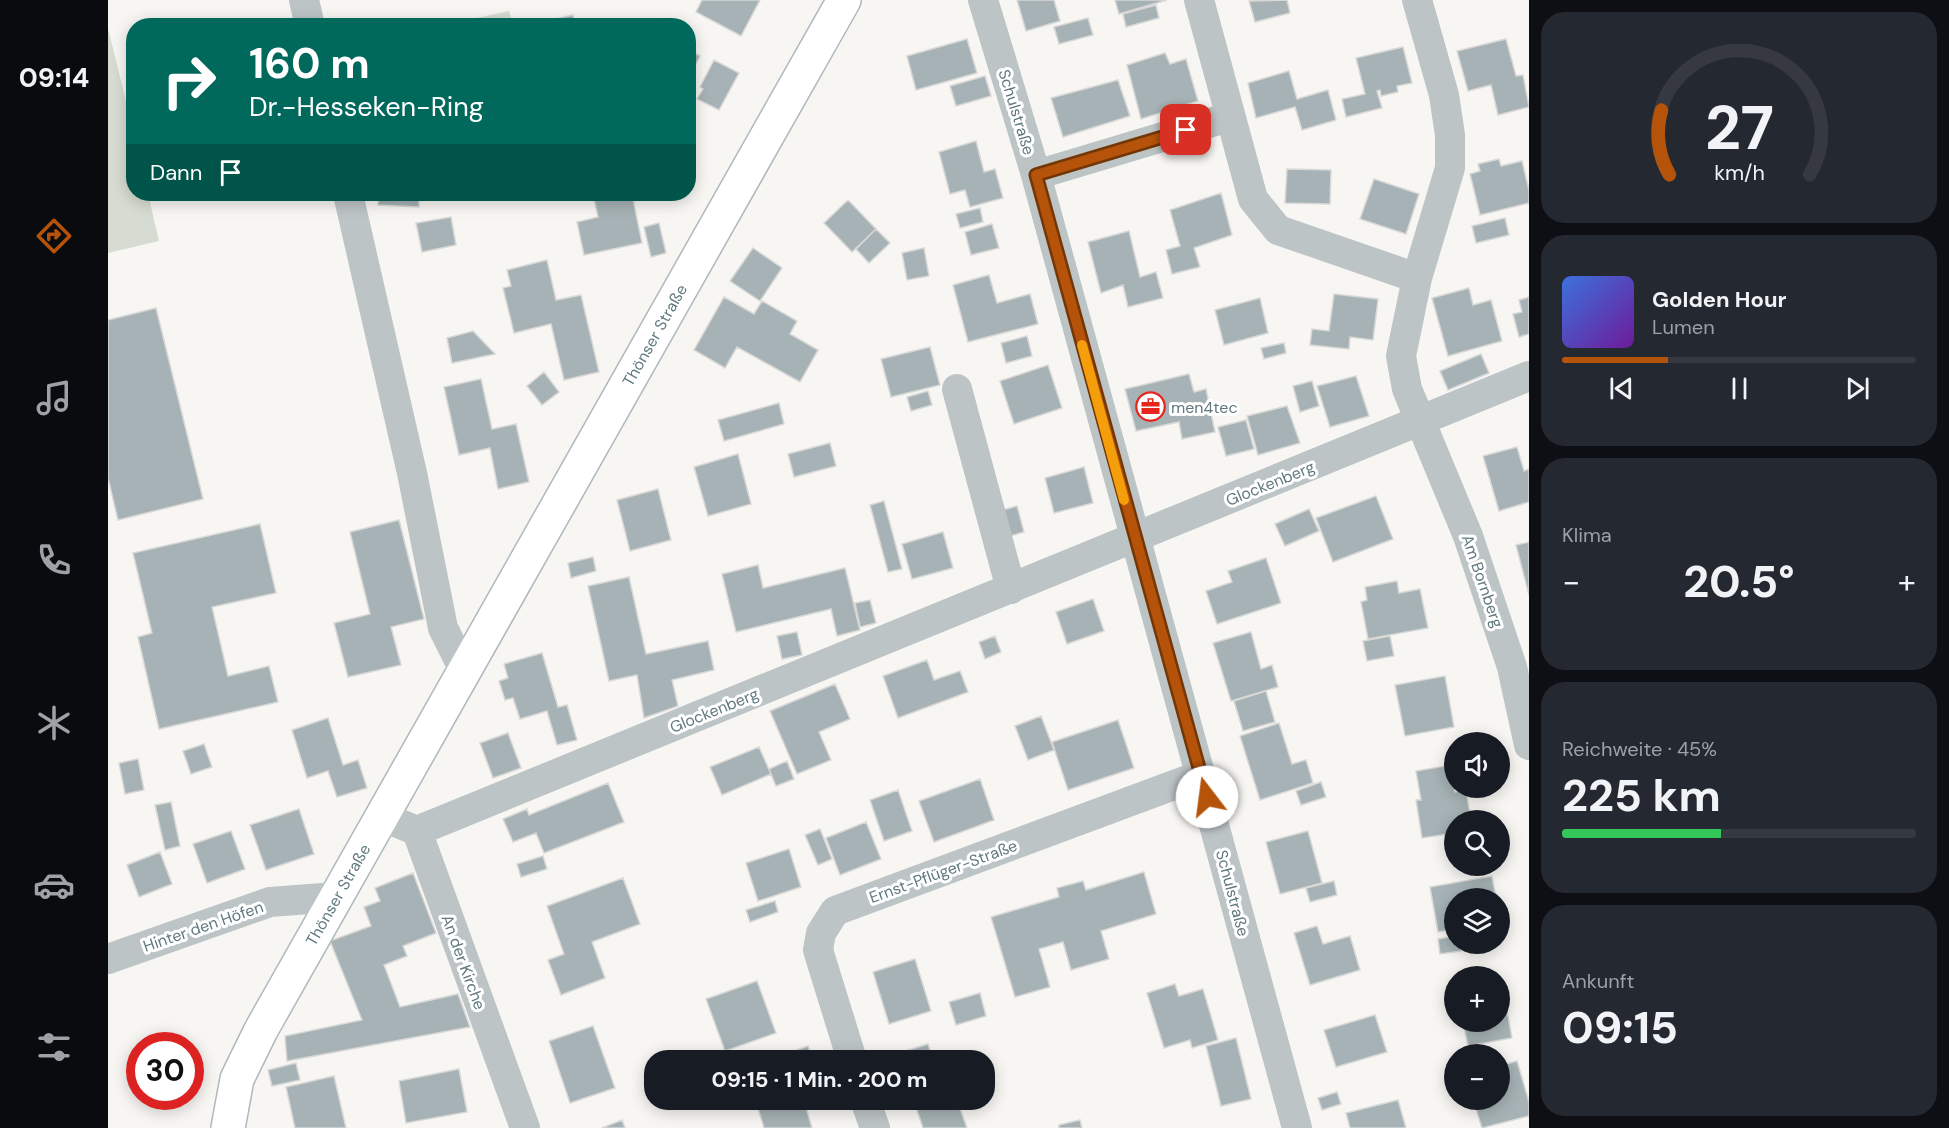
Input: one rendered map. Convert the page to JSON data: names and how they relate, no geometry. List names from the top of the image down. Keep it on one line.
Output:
{"streets":{"street":["Schulstraße","Thönser Straße","Glockenberg","Am Bornberg","Ernst-Pflüger-Straße","Hinter den Höfen","An der Kirche"]},"crossings":[["Schulstraße","Glockenberg"],["Schulstraße","Ernst-Pflüger-Straße"],["Thönser Straße","Hinter den Höfen"],["Glockenberg","Am Bornberg"],["Glockenberg","An der Kirche"]],"places":{"office":["men4tec"]},"page":{"tabs":"09:14","turn":["160 m","Dr.-Hesseken-Ring"],"then":"Dann","song":["Golden Hour","Lumen"],"tile":["Klima",["Reichweite · 45%","225 km"],["Ankunft","09:15"]],"heat":["−","20.5°","+"],"map_buttons":["+","−"],"limit":"30","trip":"09:15 · 1 Min. · 200 m","gauge":["27","km/h"]}}
